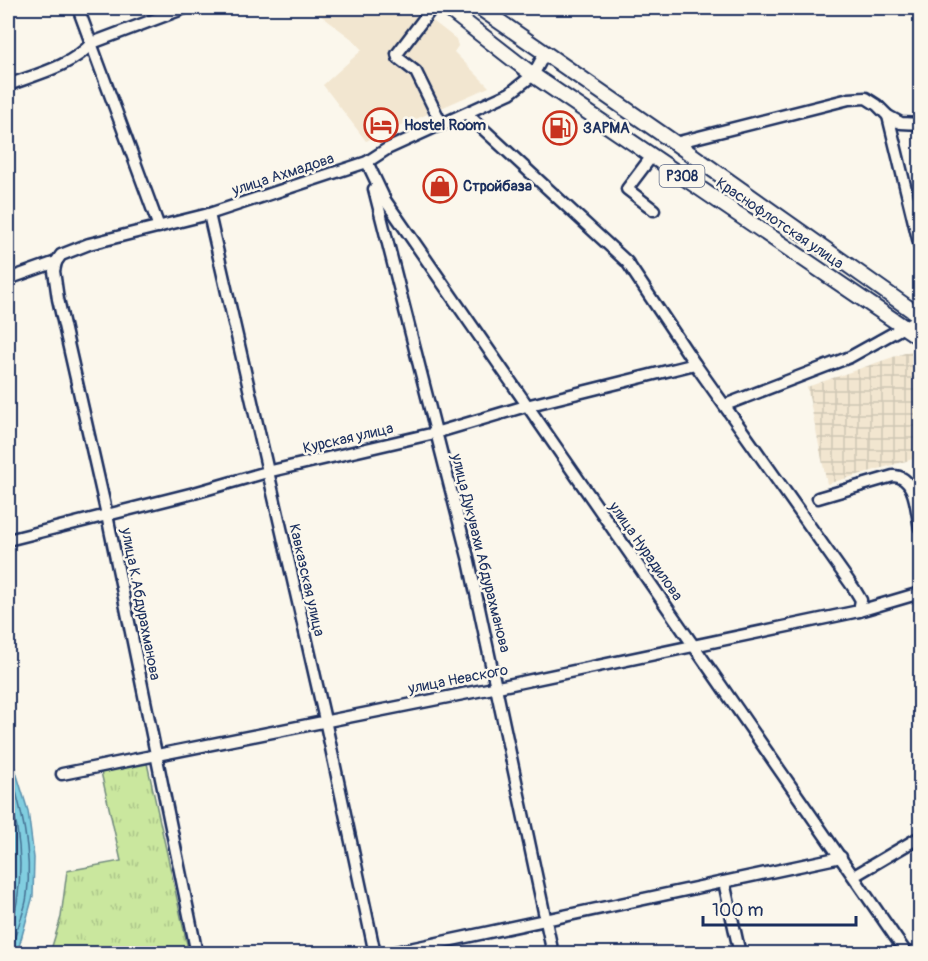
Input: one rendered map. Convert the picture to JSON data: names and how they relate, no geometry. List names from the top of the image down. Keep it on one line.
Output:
{"streets":{"main road":["P308","Краснофлотская улица"],"street":["улица Ахмадова","Курская улица","улица Нурадилова","улица Дукувахи Абдурахманова","Кавказская улица","улица К.Абдурахманова","улица Невского"]},"crossings":[["улица Ахмадова","Краснофлотская улица"],["улица Ахмадова","улица Нурадилова"],["улица Ахмадова","улица Дукувахи Абдурахманова"],["улица Ахмадова","Кавказская улица"],["улица Ахмадова","улица К.Абдурахманова"],["Курская улица","улица Нурадилова"],["Курская улица","улица Дукувахи Абдурахманова"],["Курская улица","Кавказская улица"],["Курская улица","улица К.Абдурахманова"],["улица Нурадилова","улица Дукувахи Абдурахманова"],["улица Нурадилова","улица Невского"],["улица Дукувахи Абдурахманова","улица Невского"],["Кавказская улица","улица Невского"],["улица К.Абдурахманова","улица Невского"]],"places":{"hotel":["Hostel Room"],"fuel station":["ЗАРМА"],"shop":["Стройбаза"]},"scale_bar":"100 m"}
